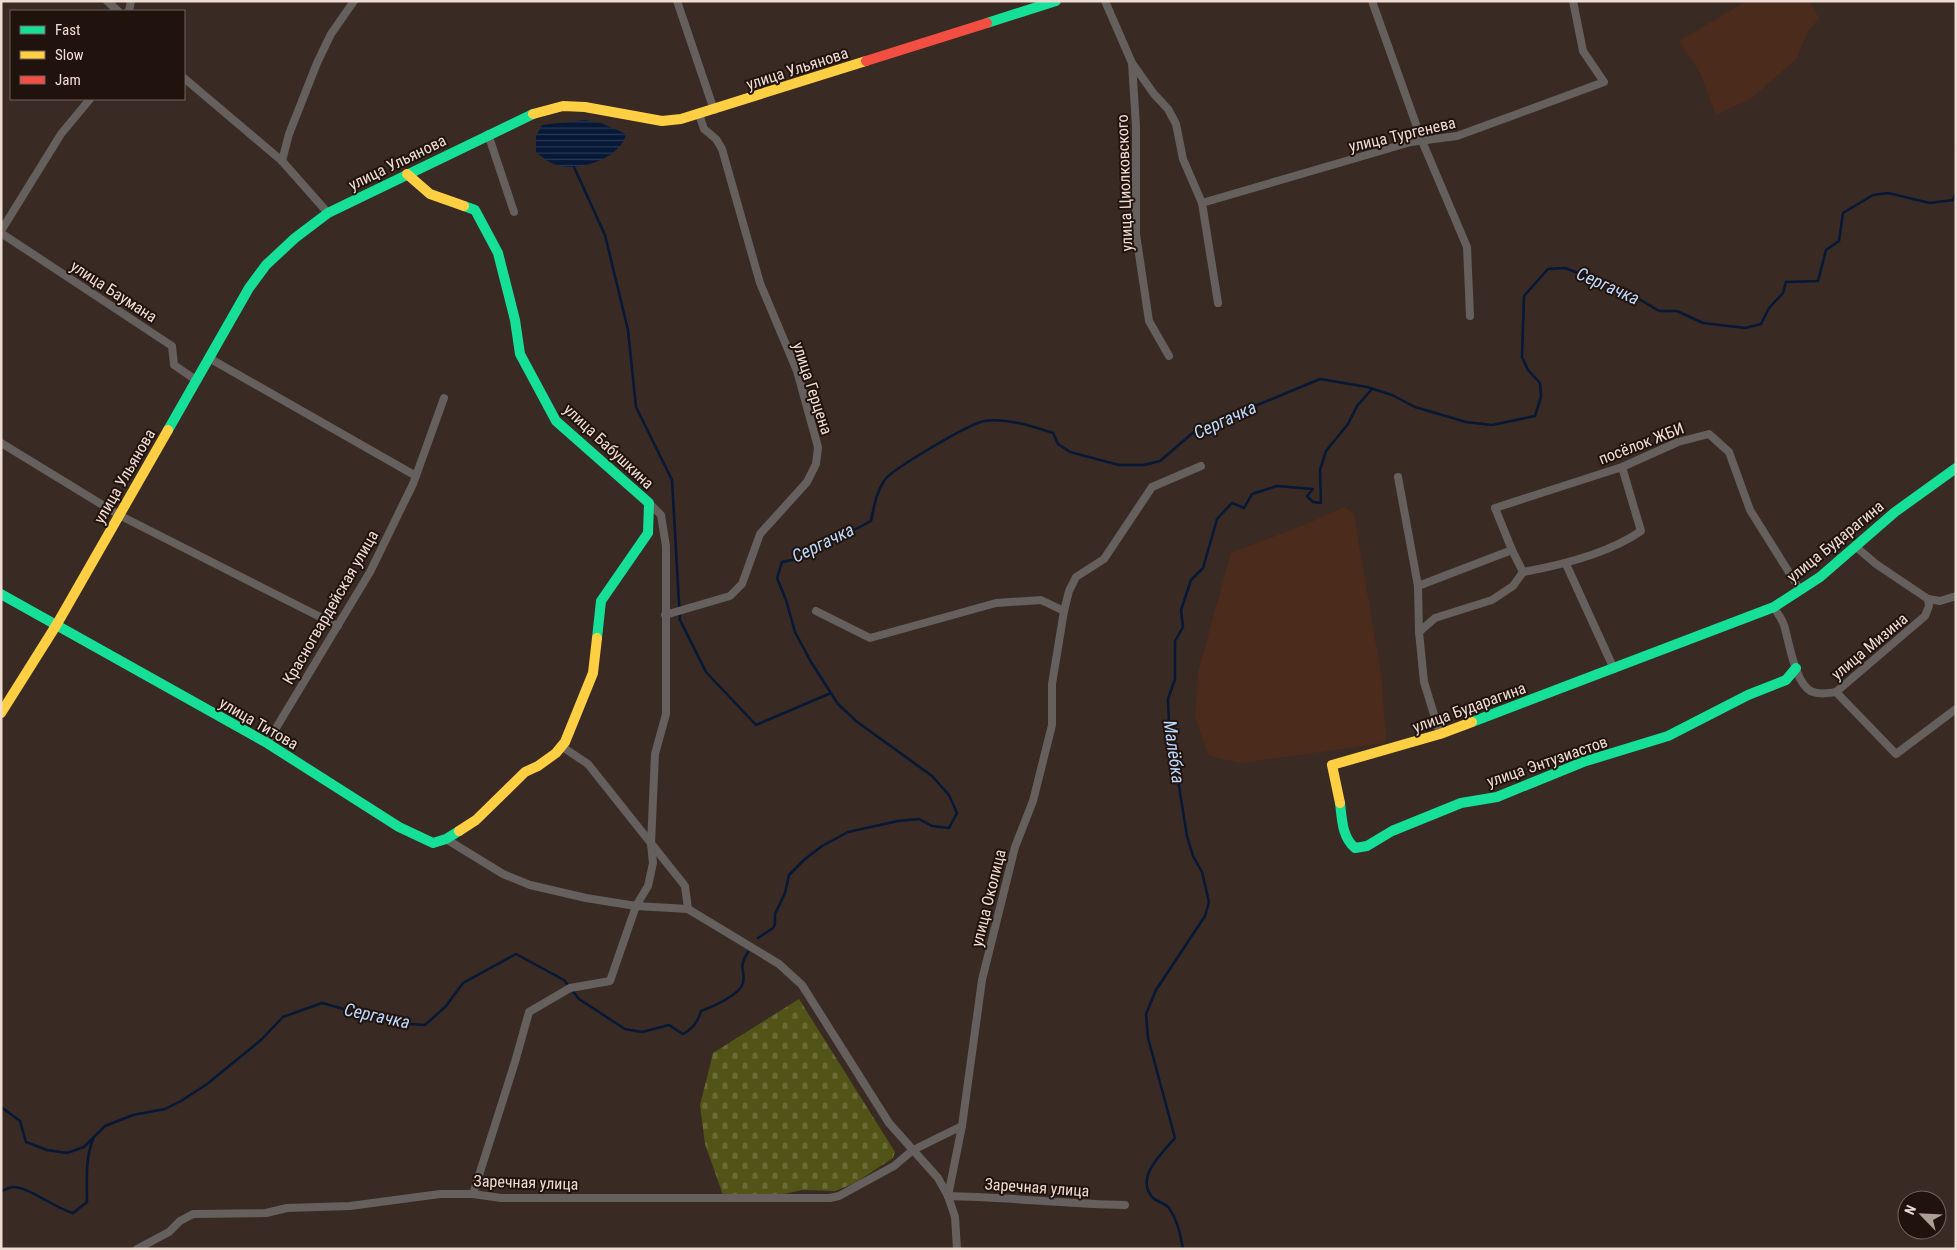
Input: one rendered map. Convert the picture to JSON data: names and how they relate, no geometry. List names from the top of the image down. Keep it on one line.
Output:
{"streets":{"street":["улица Ульянова","улица Тургенева","улица Циолковского","улица Баумана","улица Герцена","посёлок ЖБИ","улица Бабушкина","улица Бударагина","Красногвардейская улица","улица Мизина","улица Титова","улица Энтузиастов","улица Околица","Заречная улица"]},"crossings":[["улица Ульянова","улица Баумана"],["улица Ульянова","улица Герцена"],["улица Ульянова","улица Бабушкина"],["улица Ульянова","улица Титова"],["улица Тургенева","улица Циолковского"],["посёлок ЖБИ","улица Бударагина"],["улица Бабушкина","улица Титова"],["улица Бударагина","улица Энтузиастов"],["Красногвардейская улица","улица Титова"],["улица Мизина","улица Энтузиастов"],["улица Околица","Заречная улица"]],"water":["Сергачка","Малёбка"],"legend":["Fast","Slow","Jam"],"north":"top left"}
